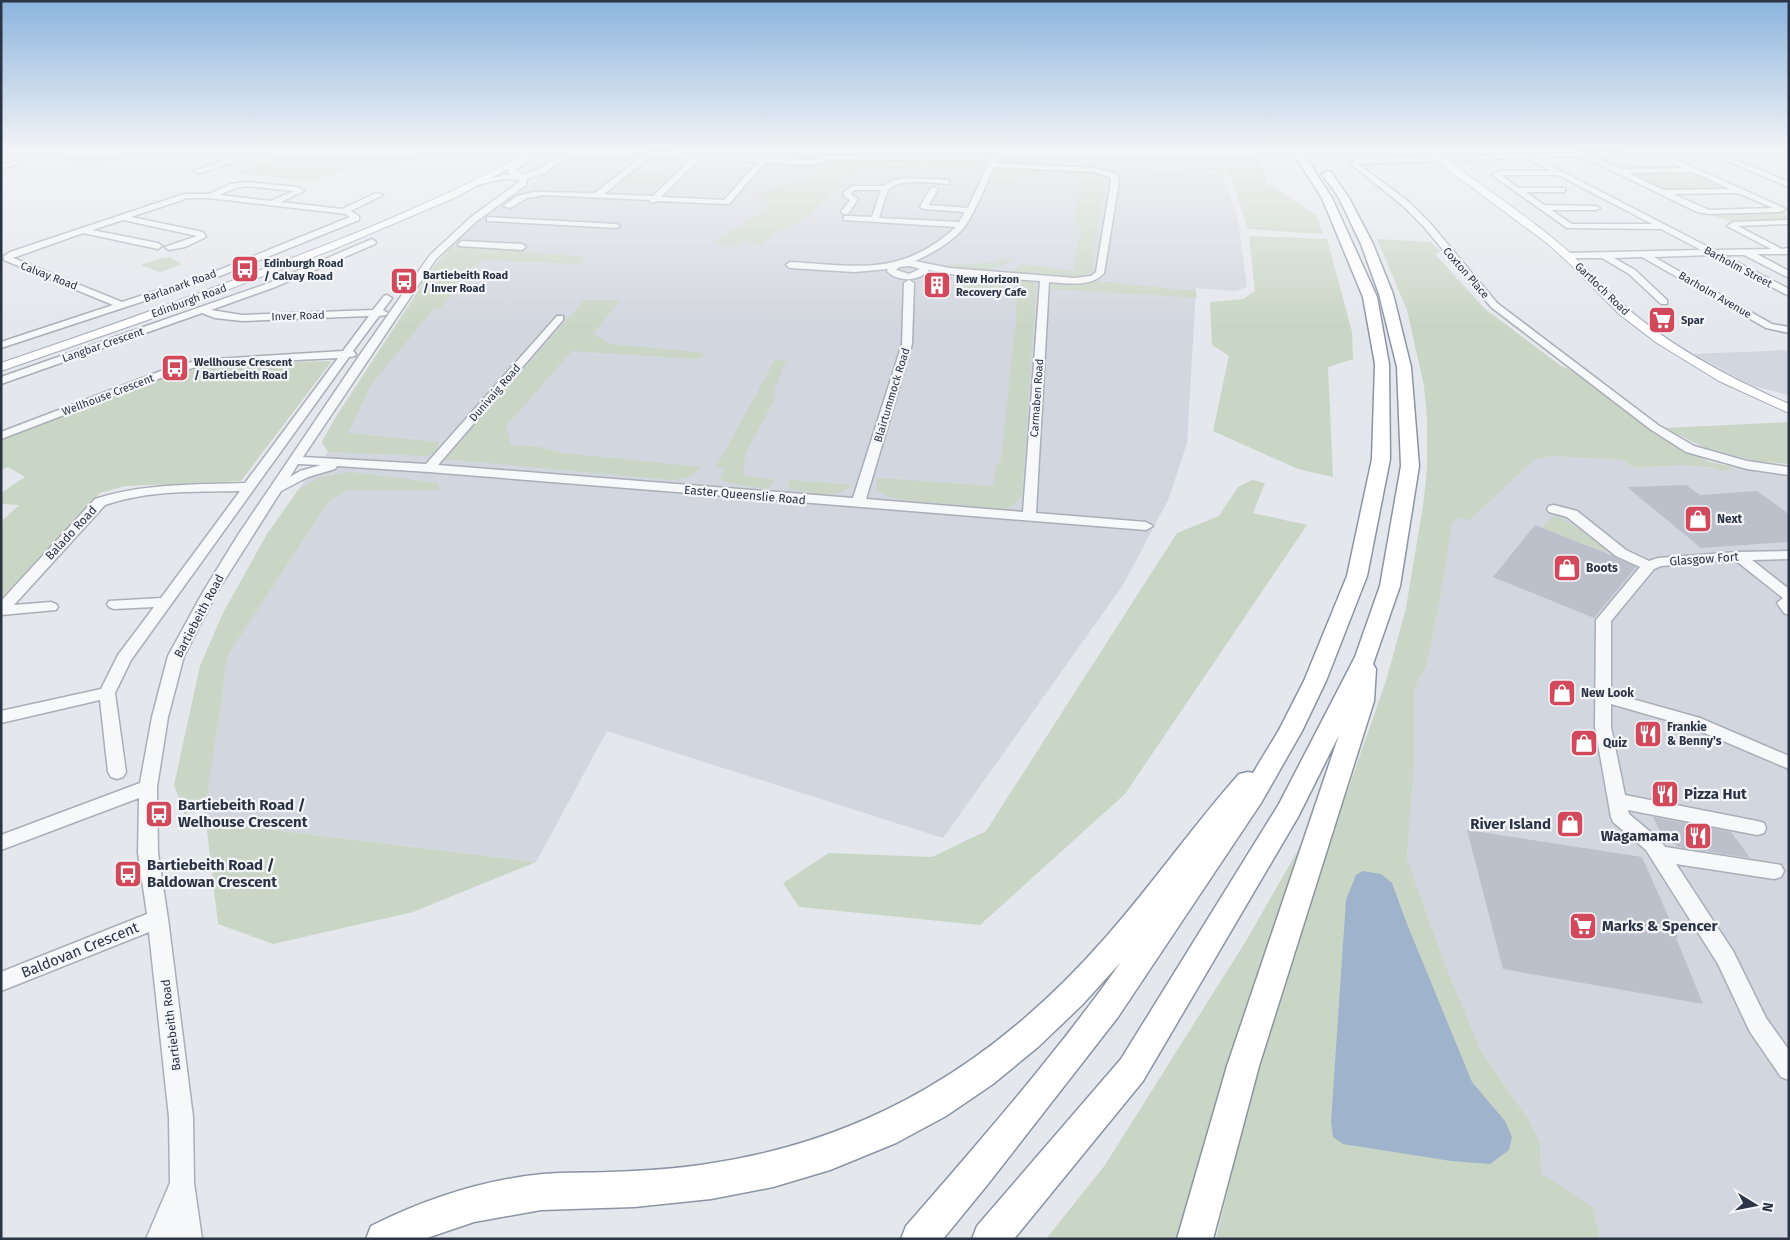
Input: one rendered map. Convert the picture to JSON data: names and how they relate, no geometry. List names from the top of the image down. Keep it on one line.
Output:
{"streets":{"main road":["Gartloch Road","Edinburgh Road"],"street":["Barholm Street","Coxton Place","Calvay Road","Barlanark Road","Barholm Avenue","Inver Road","Langbar Crescent","Dunivaig Road","Wellhouse Crescent","Blairtummock Road","Carmaben Road","Easter Queenslie Road","Balado Road","Glasgow Fort","Bartiebeith Road","Baldovan Crescent"]},"crossings":[["Calvay Road","Barlanark Road"],["Inver Road","Langbar Crescent"],["Inver Road","Bartiebeith Road"],["Dunivaig Road","Easter Queenslie Road"],["Wellhouse Crescent","Bartiebeith Road"],["Blairtummock Road","Easter Queenslie Road"],["Carmaben Road","Easter Queenslie Road"],["Easter Queenslie Road","Bartiebeith Road"],["Bartiebeith Road","Baldovan Crescent"]],"places":{"bus stop":["Edinburgh Road / Calvay Road","Bartiebeith Road / Inver Road","Wellhouse Crescent / Bartiebeith Road","Bartiebeith Road / Welhouse Crescent","Bartiebeith Road / Baldowan Crescent"],"building":["New Horizon Recovery Cafe"],"supermarket":["Spar","Marks & Spencer"],"shop":["Next","Boots","New Look","Quiz","River Island"],"restaurant":["Frankie & Benny's","Pizza Hut","Wagamama"]},"north":"right"}
